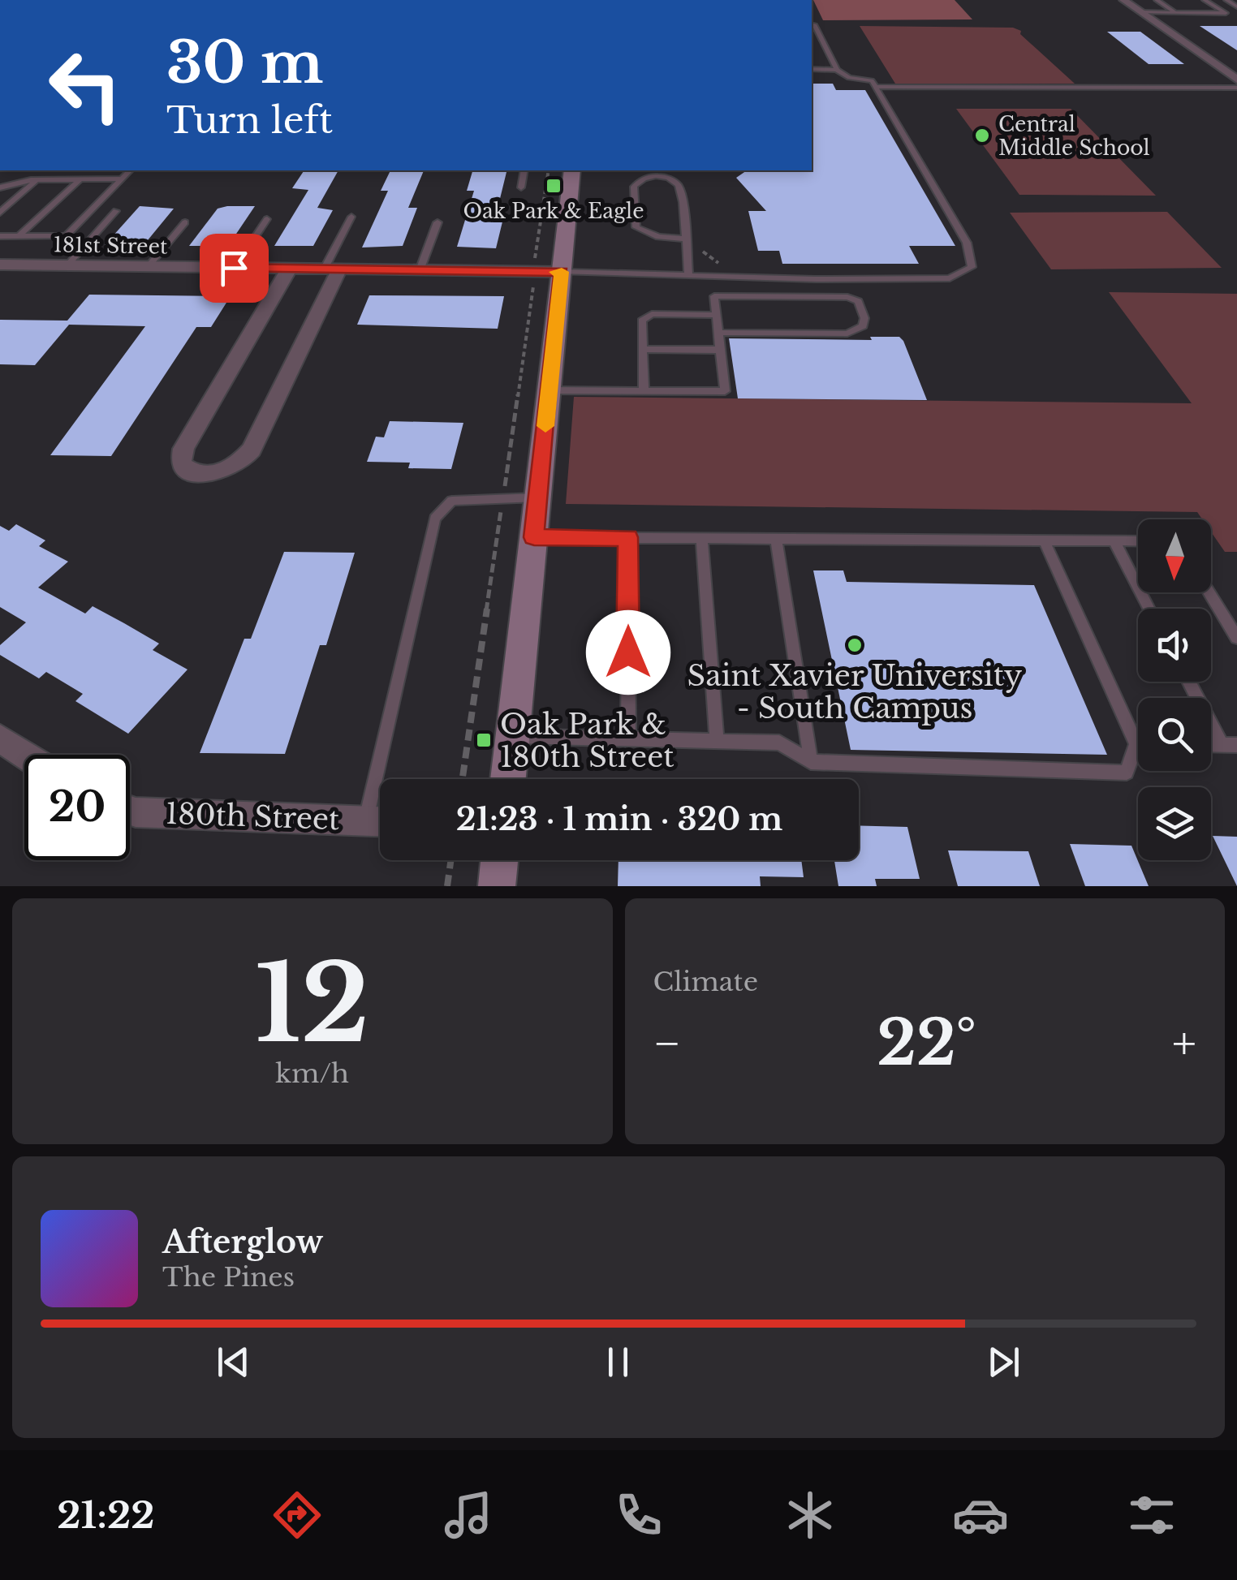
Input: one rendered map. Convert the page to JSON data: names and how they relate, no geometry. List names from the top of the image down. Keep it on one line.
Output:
{"streets":{"street":["181st Street","180th Street"]},"places":{"other":["Central Middle School","Saint Xavier University - South Campus"],"transit":["Oak Park & Eagle","Oak Park & 180th Street"]},"north":"bottom","page":{"turn":["30 m","Turn left"],"limit":"20","trip":"21:23 · 1 min · 320 m","tile":[["12","km/h"],"Climate"],"heat":["−","22°","+"],"song":["Afterglow","The Pines"],"tabs":"21:22"}}
